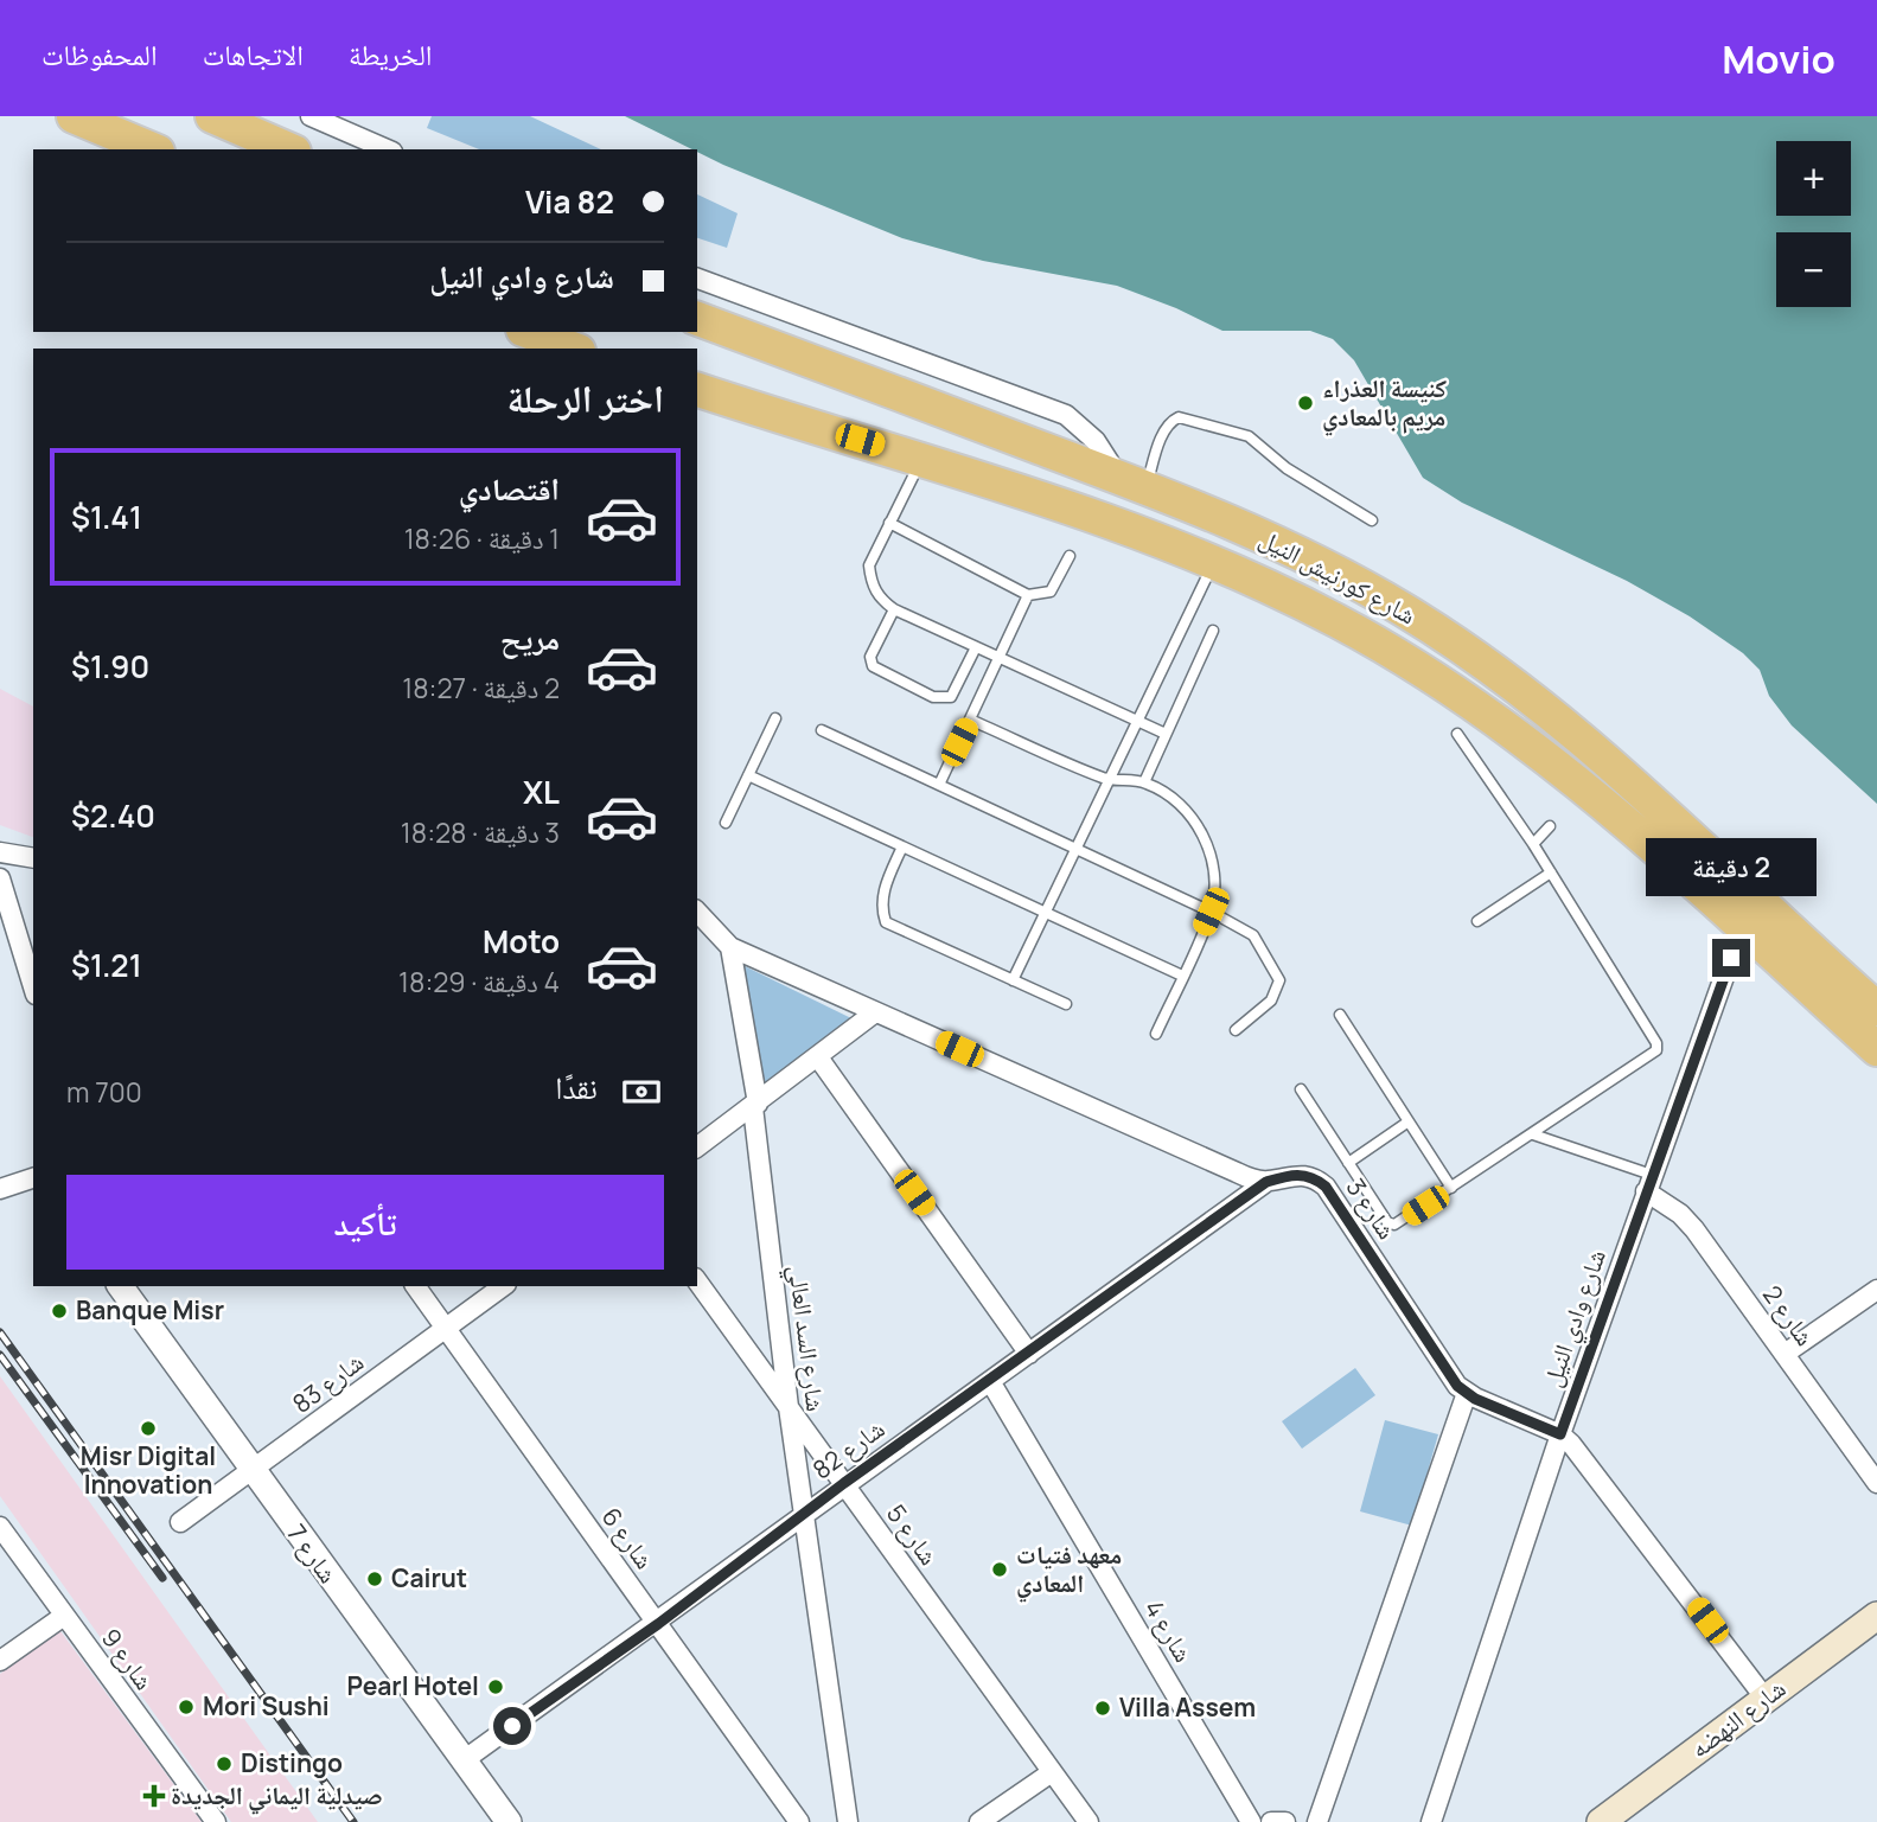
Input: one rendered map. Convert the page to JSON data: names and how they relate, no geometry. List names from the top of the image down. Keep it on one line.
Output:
{"streets":{"highway":["شارع كورنيش النيل"],"main road":["شارع النهضه"],"street":["شارع 3","شارع 2","شارع وادي النيل","شارع السد العالي","شارع 83","شارع 82","شارع 5","شارع 6","شارع 7","شارع 4","شارع 9"]},"crossings":[["شارع كورنيش النيل","شارع وادي النيل"],["شارع 3","شارع وادي النيل"],["شارع 3","شارع السد العالي"],["شارع 3","شارع 82"],["شارع 3","شارع النهضه"],["شارع 2","شارع وادي النيل"],["شارع السد العالي","شارع 82"],["شارع السد العالي","شارع 5"],["شارع 83","شارع 6"],["شارع 83","شارع 7"],["شارع 82","شارع 5"],["شارع 82","شارع 6"],["شارع 82","شارع 7"],["شارع 82","شارع 4"]],"places":{"other":["كنيسة العذراء مريم بالمعادي","Banque Misr","Misr Digital Innovation","معهد فتيات المعادي","Cairut","Pearl Hotel","Mori Sushi","Villa Assem","Distingo"],"health":["صيدلية اليماني الجديدة"]},"page":{"header":"Movio","nav":["الخريطة","الاتجاهات","المحفوظات"],"map_buttons":["+","−"],"banner":["Via 82","شارع وادي النيل"],"heading":"اختر الرحلة","list":[{"name":"اقتصادي","note":"1 دقيقة · 18:26","value":"$1.41"},{"name":"مريح","note":"2 دقيقة · 18:27","value":"$1.90"},{"name":"XL","note":"3 دقيقة · 18:28","value":"$2.40"},{"name":"Moto","note":"4 دقيقة · 18:29","value":"$1.21"}],"bubble":"2 دقيقة","pay":["نقدًا","700 m"],"buttons":"تأكيد"}}
